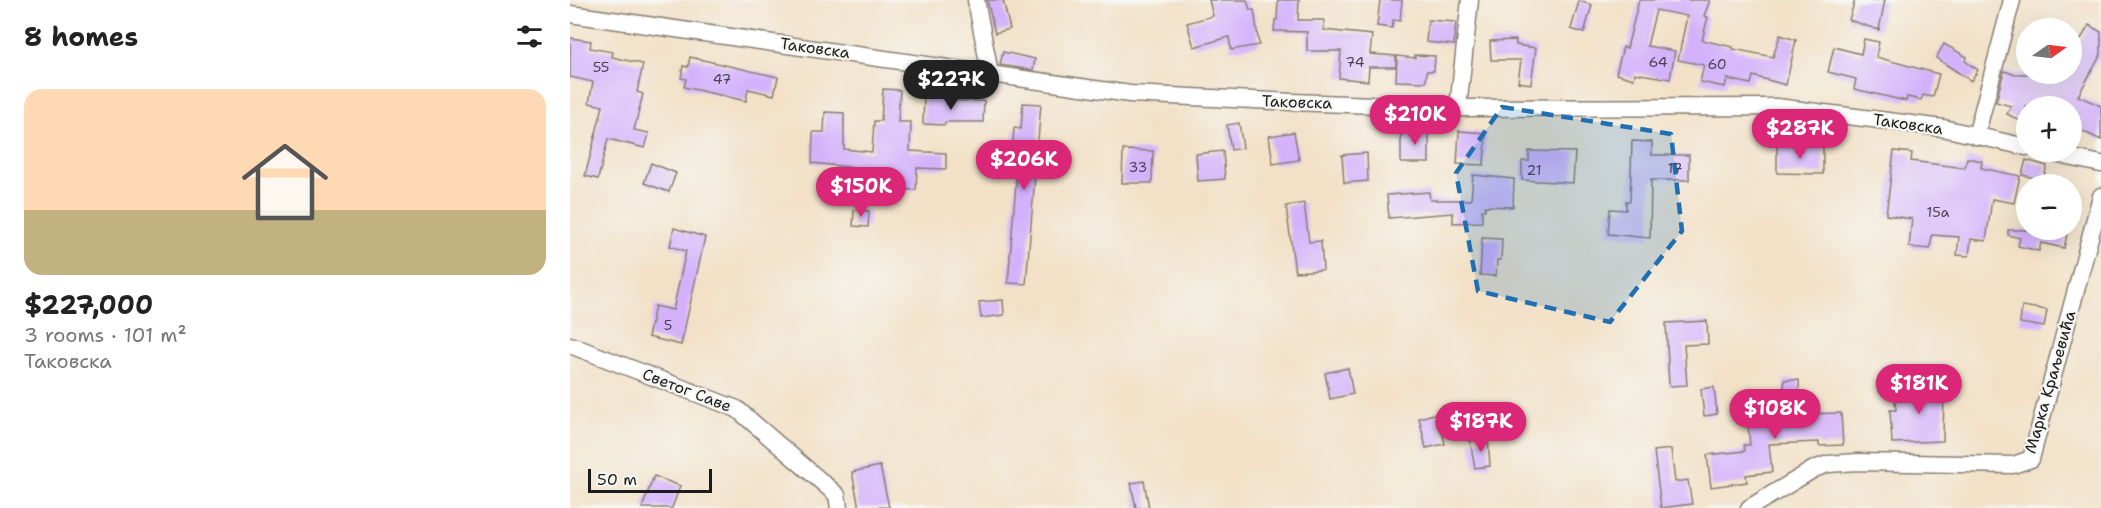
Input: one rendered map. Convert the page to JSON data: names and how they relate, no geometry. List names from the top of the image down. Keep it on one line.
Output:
{"streets":{"street":["Таковска","Марка Краљевића","Светог Саве"]},"house_numbers":["74","64","60","55","47","33","17","21","15a","5"],"scale_bar":"50 m","north":"right","page":{"heading":"8 homes","map_buttons":["+","−"],"price":["$227K","$210K","$287K","$206K","$150K","$181K","$108K","$187K"],"list":[{"name":"$227,000","note":"3 rooms · 101 m² · Таковска"}],"scale":"50 m"}}
